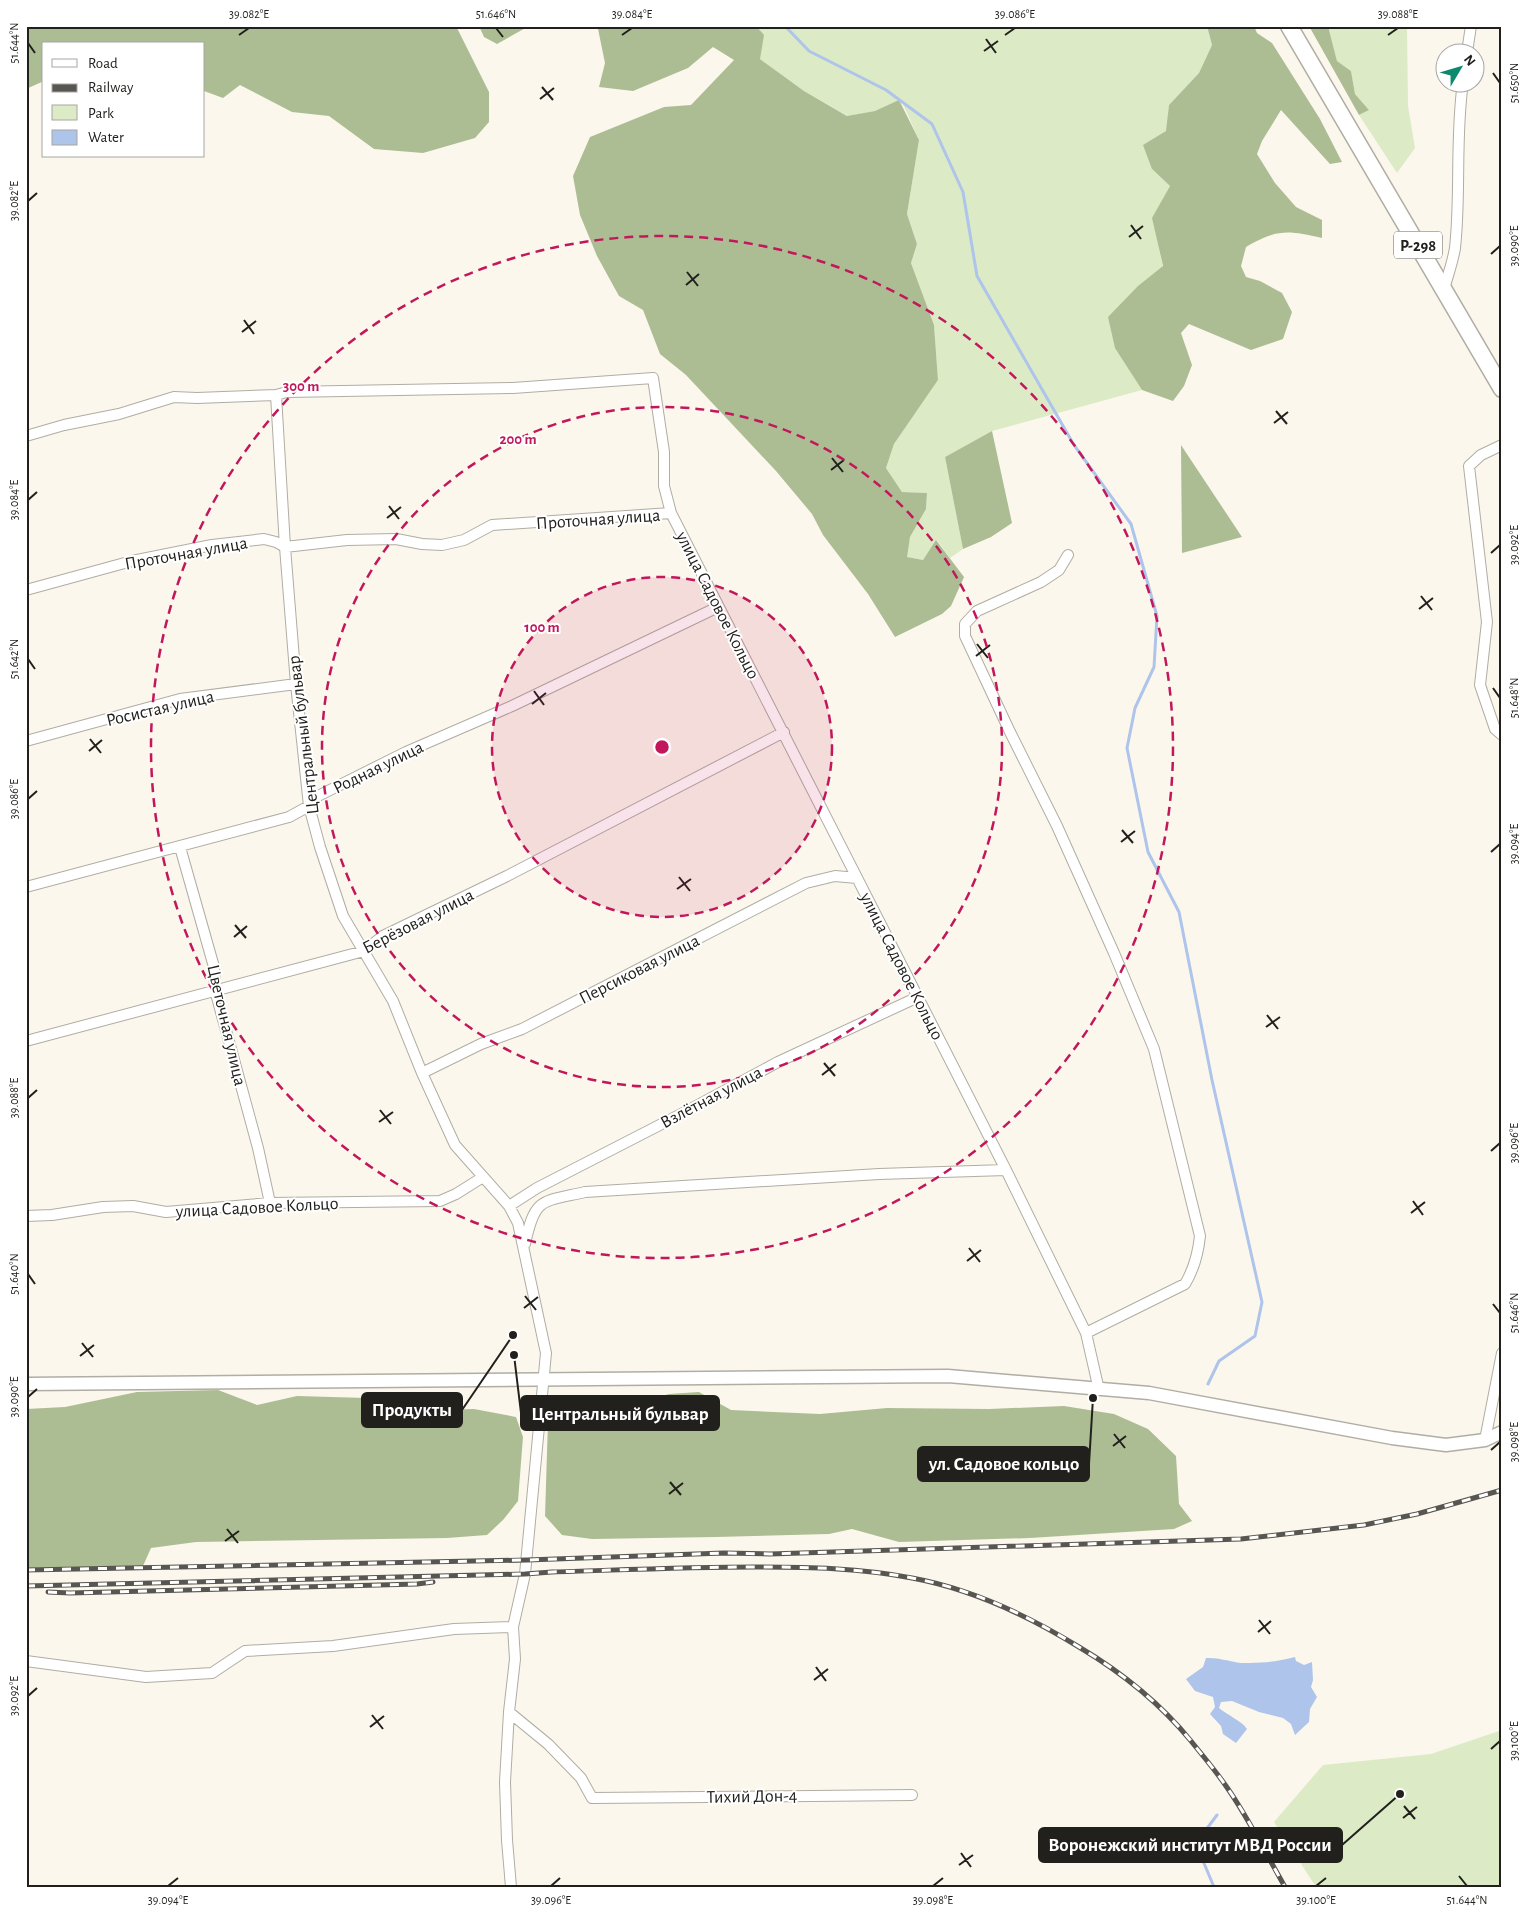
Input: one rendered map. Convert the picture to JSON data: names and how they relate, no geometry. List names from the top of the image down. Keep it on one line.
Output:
{"streets":{"highway":["Р-298"],"street":["Проточная улица","улица Садовое Кольцо","Росистая улица","Центральный бульвар","Родная улица","Берёзовая улица","Персиковая улица","Цветочная улица","Взлётная улица","Тихий Дон-4"]},"crossings":[["Проточная улица","улица Садовое Кольцо"],["Проточная улица","Центральный бульвар"],["улица Садовое Кольцо","Центральный бульвар"],["улица Садовое Кольцо","Родная улица"],["улица Садовое Кольцо","Берёзовая улица"],["улица Садовое Кольцо","Персиковая улица"],["улица Садовое Кольцо","Цветочная улица"],["улица Садовое Кольцо","Взлётная улица"],["Росистая улица","Центральный бульвар"],["Центральный бульвар","Родная улица"],["Центральный бульвар","Берёзовая улица"],["Центральный бульвар","Персиковая улица"],["Центральный бульвар","Взлётная улица"],["Центральный бульвар","Тихий Дон-4"],["Родная улица","Цветочная улица"],["Берёзовая улица","Цветочная улица"]],"places":["Продукты","Центральный бульвар","ул. Садовое кольцо","Воронежский институт МВД России"],"legend":["Road","Railway","Park","Water"],"north":"top right","coordinates":["39.082°E","51.646°N","39.084°E","39.086°E","39.088°E","51.644°N","51.650°N","39.090°E","39.092°E","51.642°N","51.648°N","39.094°E","39.096°E","51.640°N","39.098°E","39.100°E"],"rings":["300 m","200 m","100 m"]}
